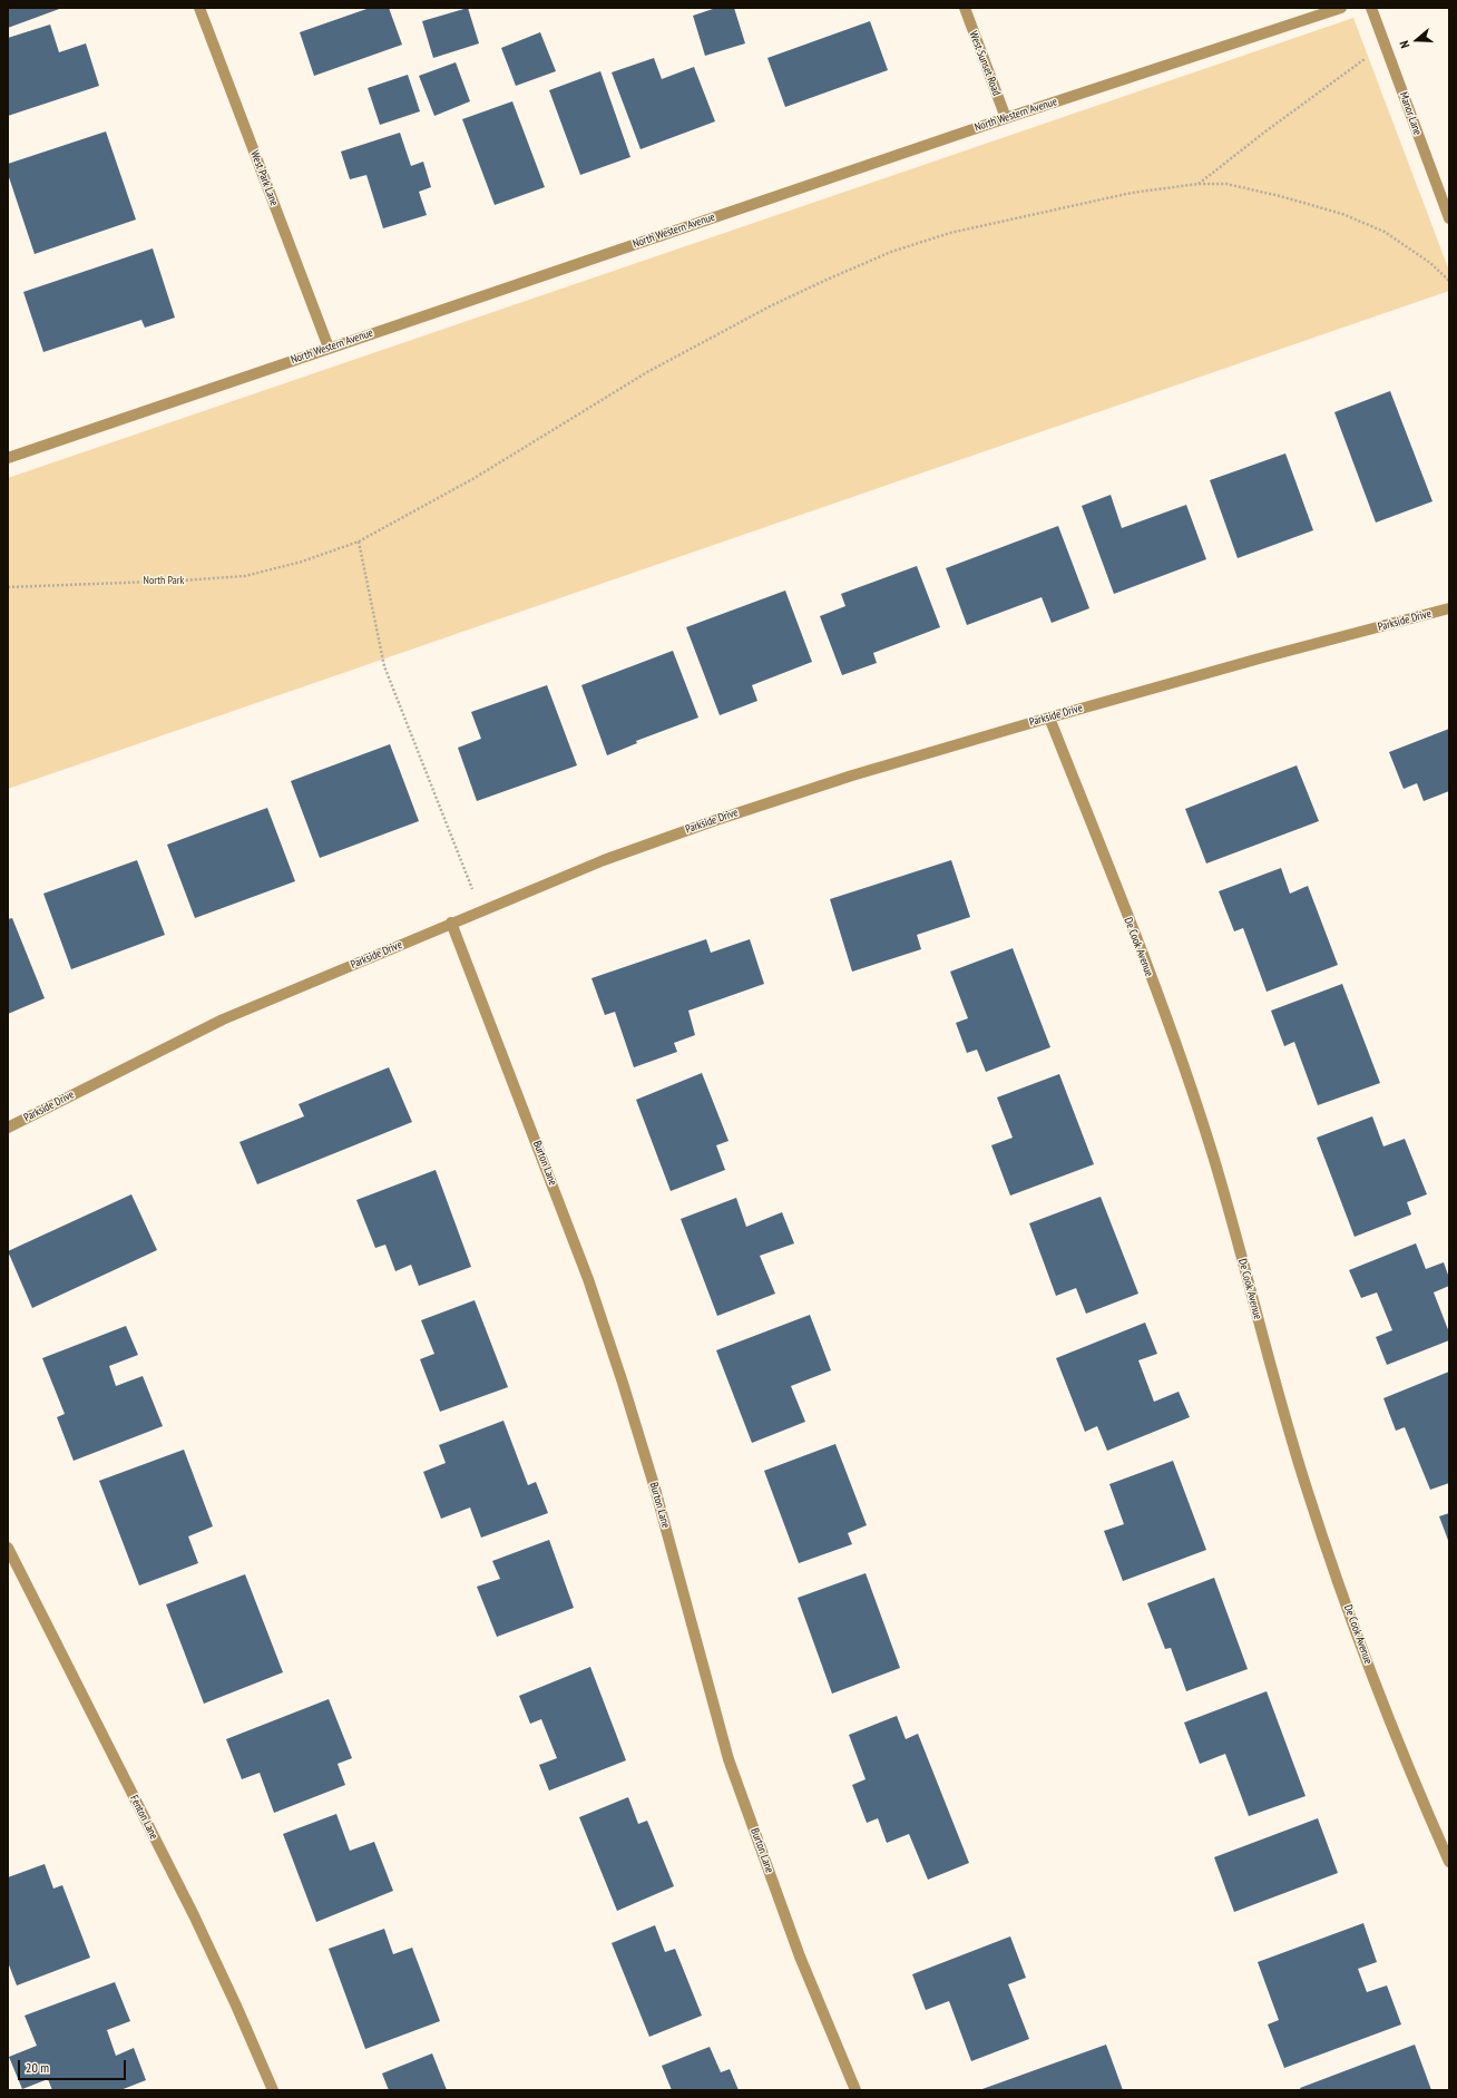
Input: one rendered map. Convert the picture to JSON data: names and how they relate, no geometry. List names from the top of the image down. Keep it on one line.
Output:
{"streets":{"street":["West Sunset Road","Manor Lane","North Western Avenue","West Park Lane","Parkside Drive","De Cook Avenue","Burton Lane","Fenton Lane"]},"crossings":[["West Sunset Road","North Western Avenue"],["North Western Avenue","West Park Lane"],["Parkside Drive","De Cook Avenue"],["Parkside Drive","Burton Lane"]],"parks":["North Park"],"scale_bar":"20 m","north":"left"}
